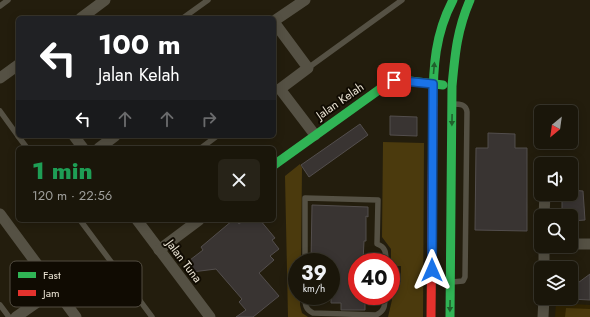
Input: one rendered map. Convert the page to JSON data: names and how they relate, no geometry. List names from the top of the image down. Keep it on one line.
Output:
{"streets":{"street":["Jalan Kelah","Jalan Tuna"]},"legend":["Fast","Jam"],"north":"bottom left","page":{"turn":["100 m","Jalan Kelah"],"heading":["1 min","120 m · 22:56"],"speed":"39 km/h","limit":"40"}}
